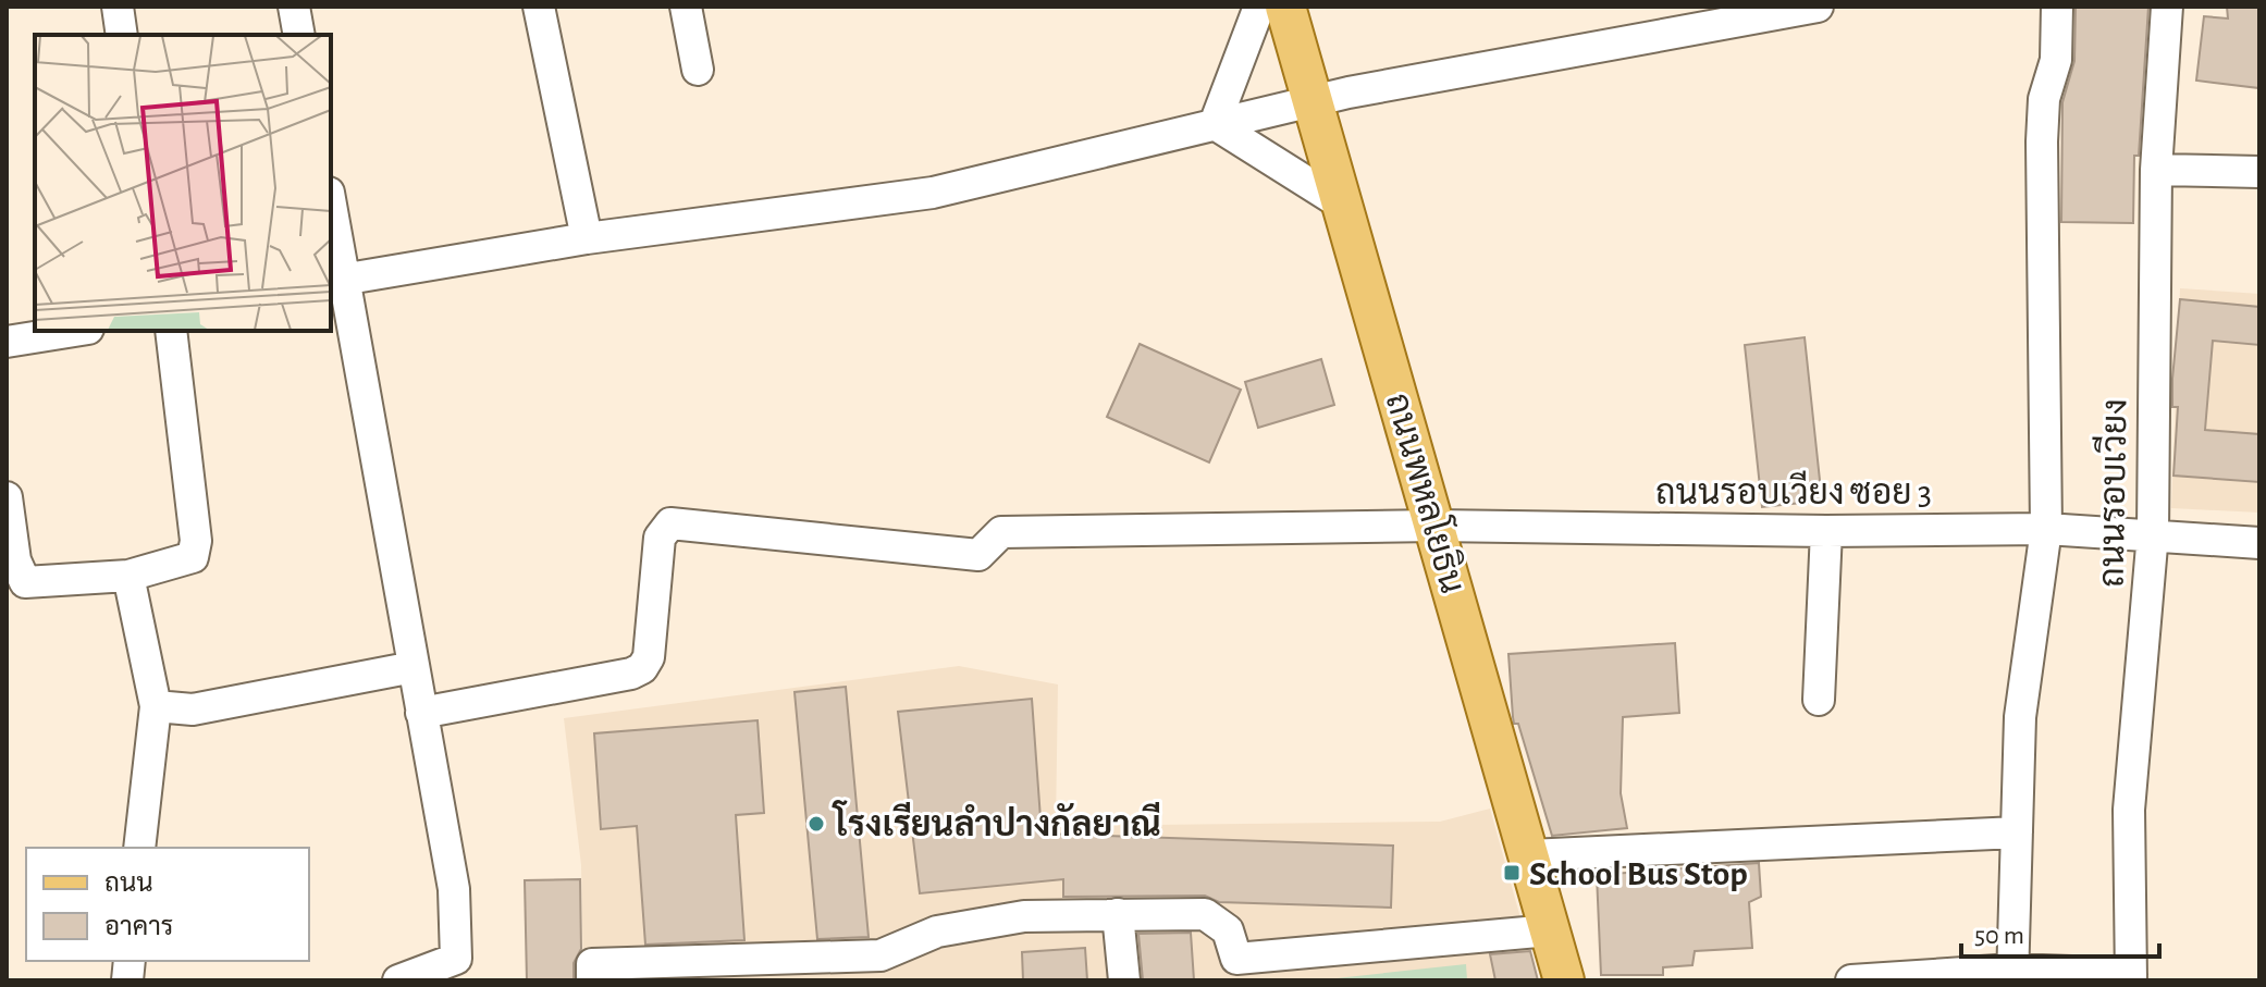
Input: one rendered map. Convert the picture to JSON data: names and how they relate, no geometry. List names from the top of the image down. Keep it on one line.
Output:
{"streets":{"main road":["ถนนพหลโยธิน"],"street":["ถนนรอบเวียง ซอย 3","ถนนรอบเวียง"]},"crossings":[["ถนนรอบเวียง ซอย 3","ถนนพหลโยธิน"],["ถนนรอบเวียง ซอย 3","ถนนรอบเวียง"]],"places":{"other":["โรงเรียนลำปางกัลยาณี"],"transit":["School Bus Stop"]},"legend":["ถนน","อาคาร"],"scale_bar":"50 m"}
